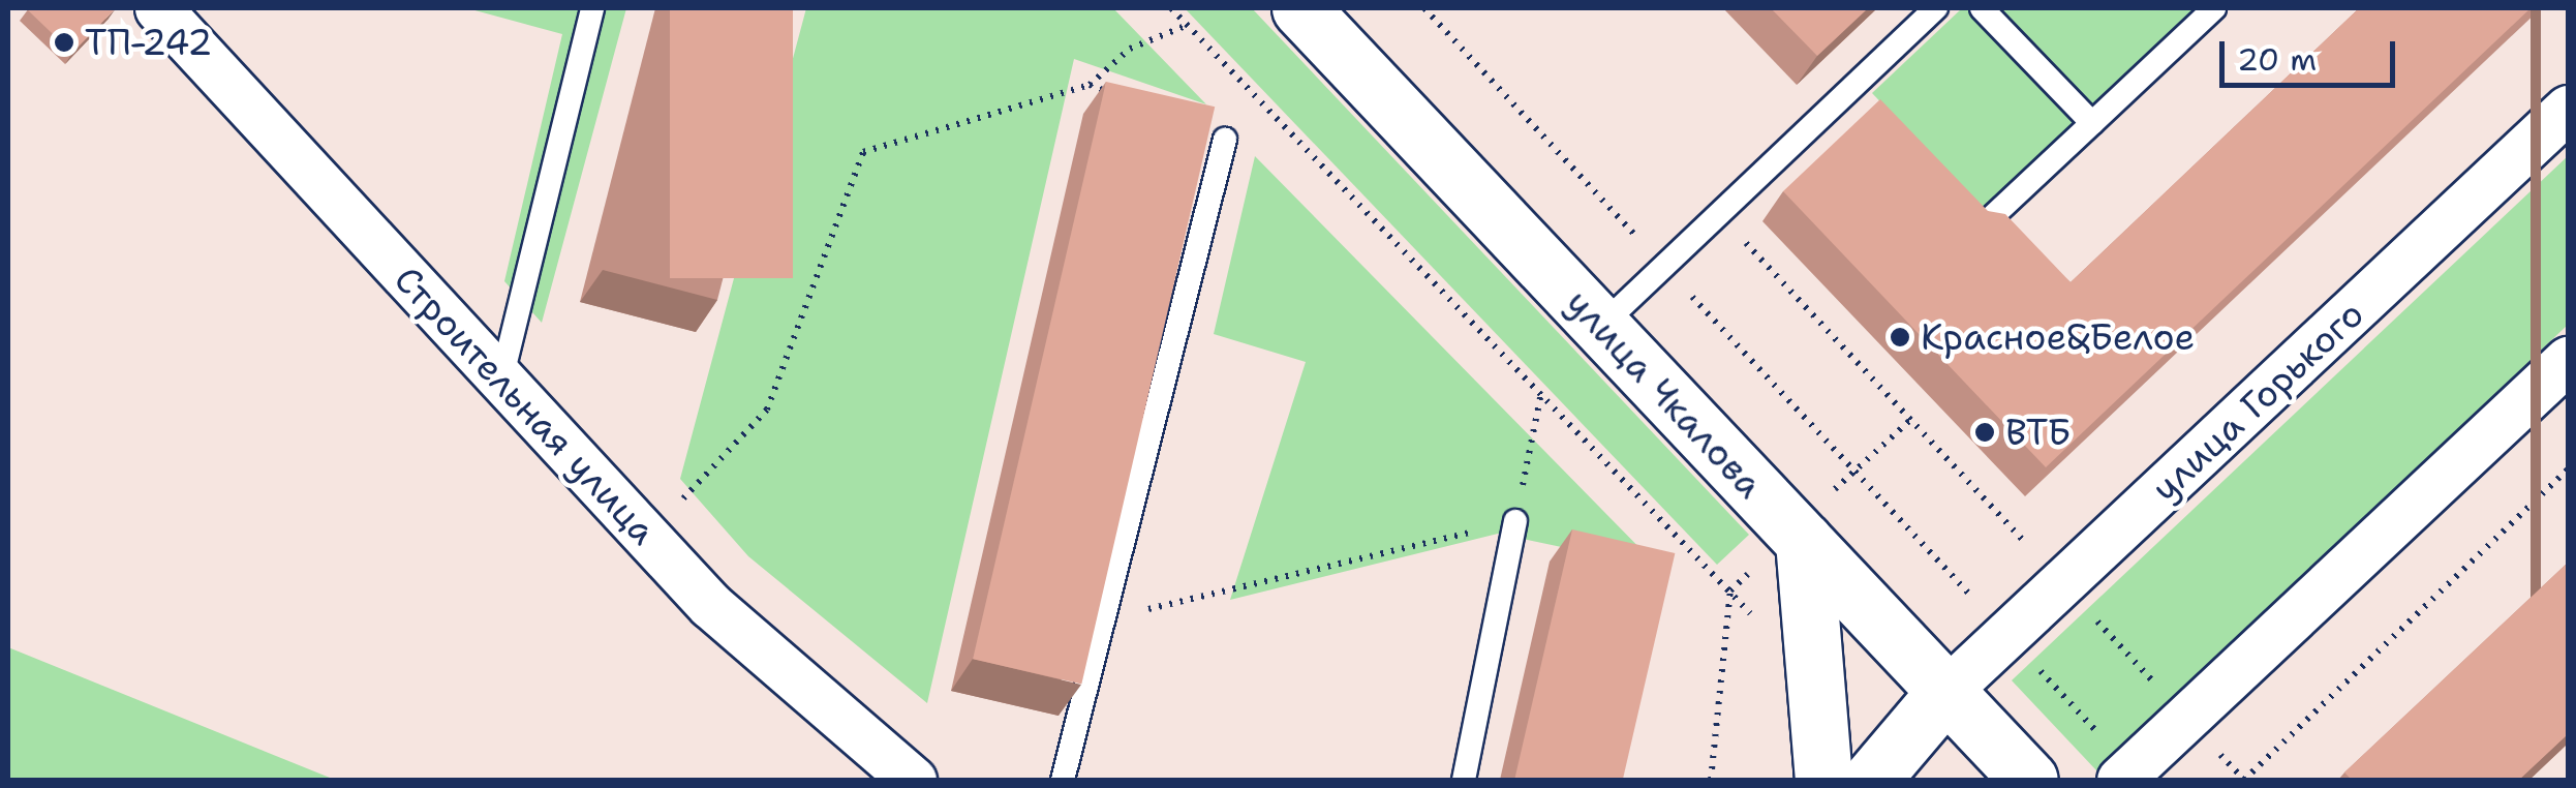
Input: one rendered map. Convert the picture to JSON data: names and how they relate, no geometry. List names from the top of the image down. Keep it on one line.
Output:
{"streets":{"main road":["улица Чкалова"],"street":["улица Горького","Строительная улица"]},"crossings":[["улица Чкалова","улица Горького"]],"places":["ТП-242","Красное&Белое","ВТБ"],"scale_bar":"20 m"}
